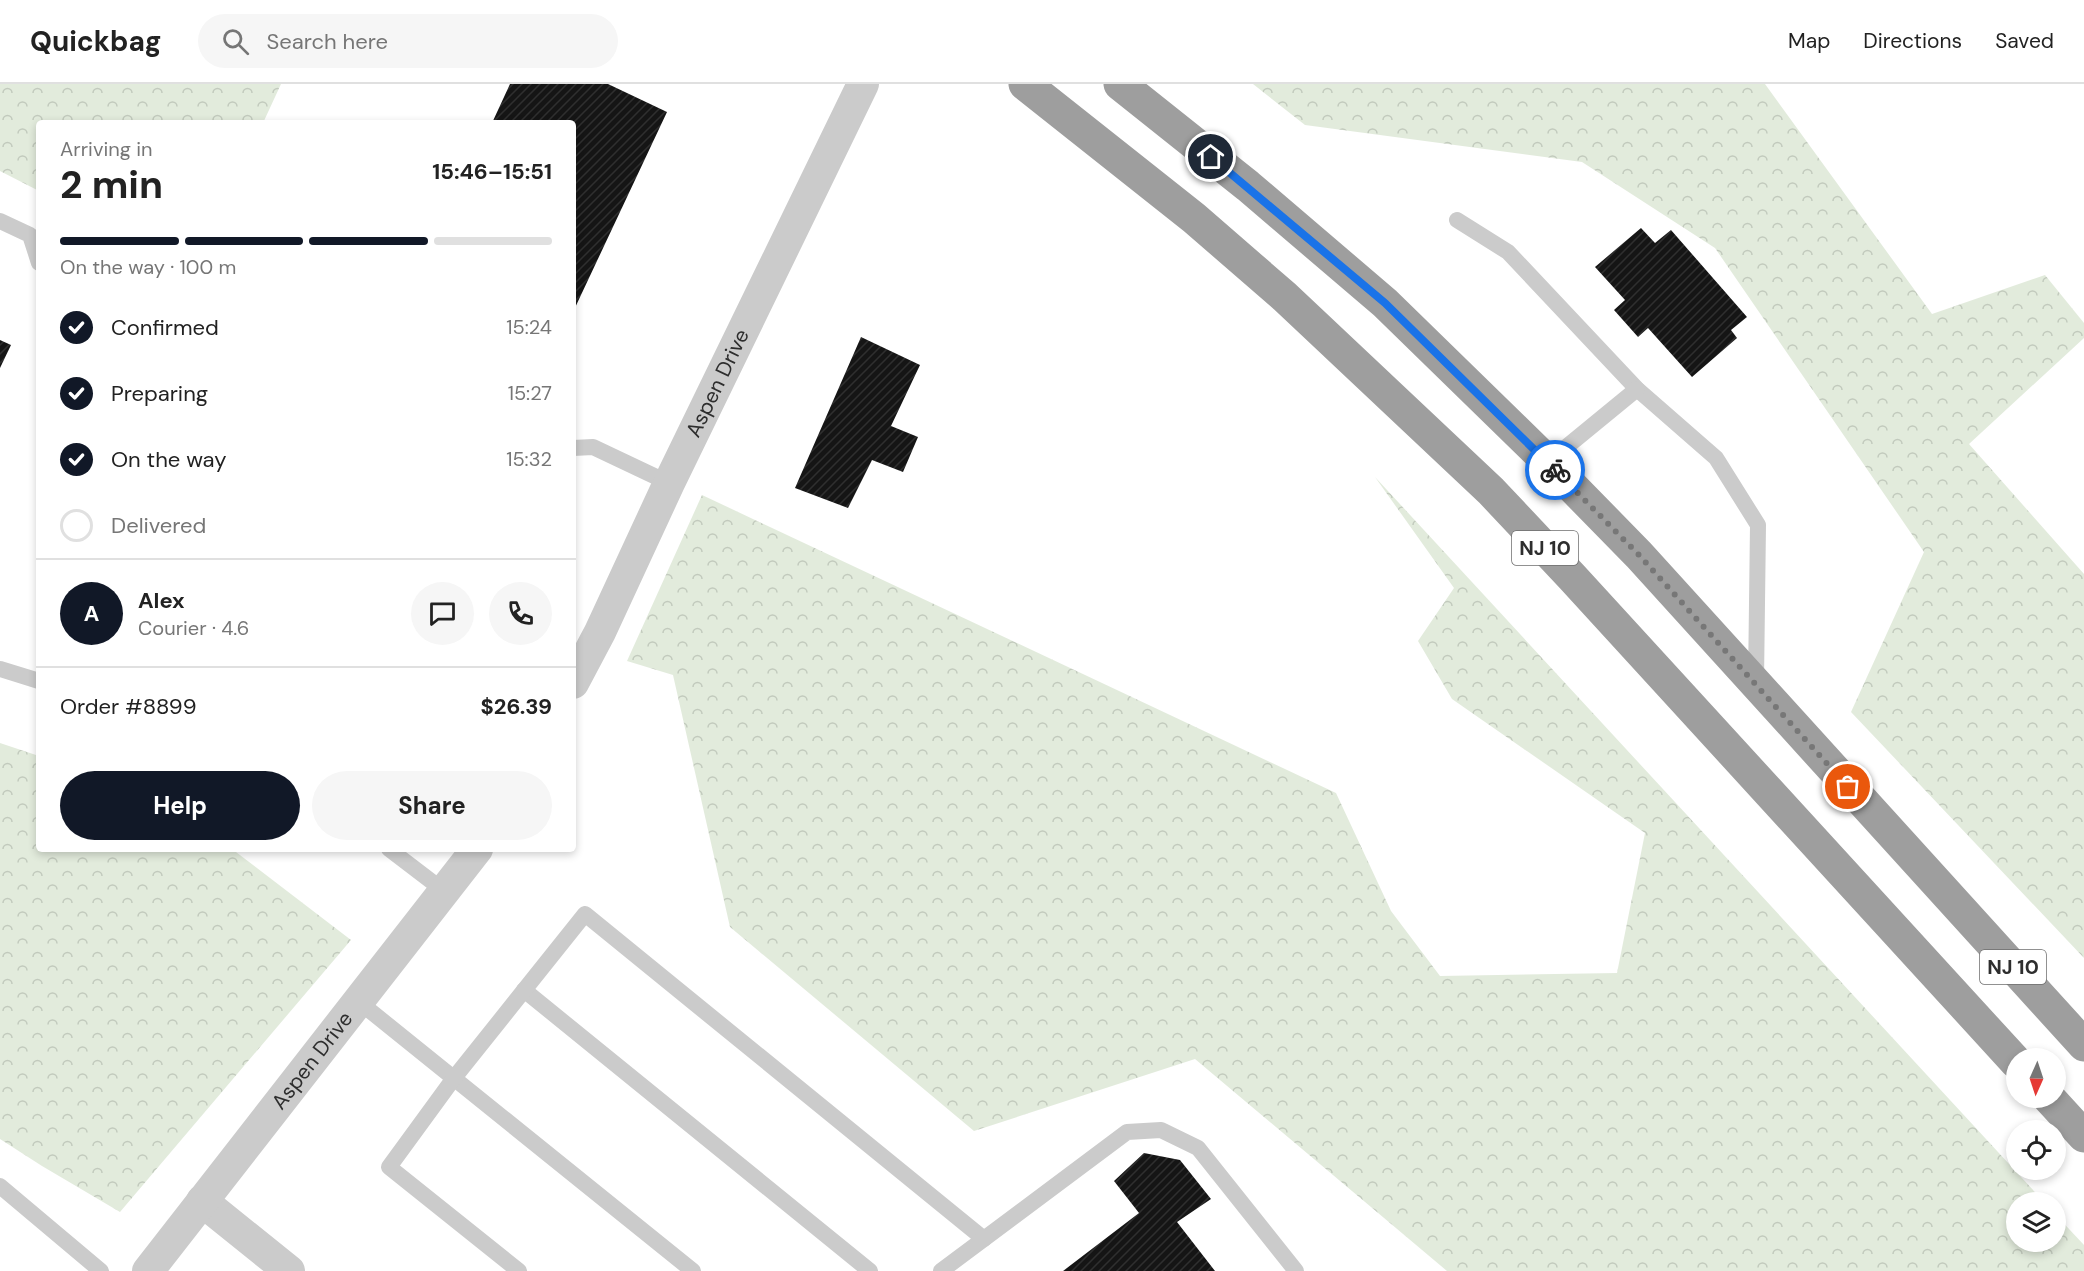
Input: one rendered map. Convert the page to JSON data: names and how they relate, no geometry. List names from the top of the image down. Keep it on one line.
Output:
{"streets":{"highway":["NJ 10"],"street":["Aspen Drive"]},"north":"bottom","page":{"header":"Quickbag","search":"Search here","nav":["Map","Directions","Saved"],"heading":["2 min","Arriving in","15:46–15:51"],"panel":["Alex","Courier · 4.6","Order #8899","$26.39"],"bar":"On the way · 100 m","list":[["Confirmed","15:24"],["Preparing","15:27"],["On the way","15:32"],"Delivered"],"round":"A","buttons":["Help","Share"]}}
